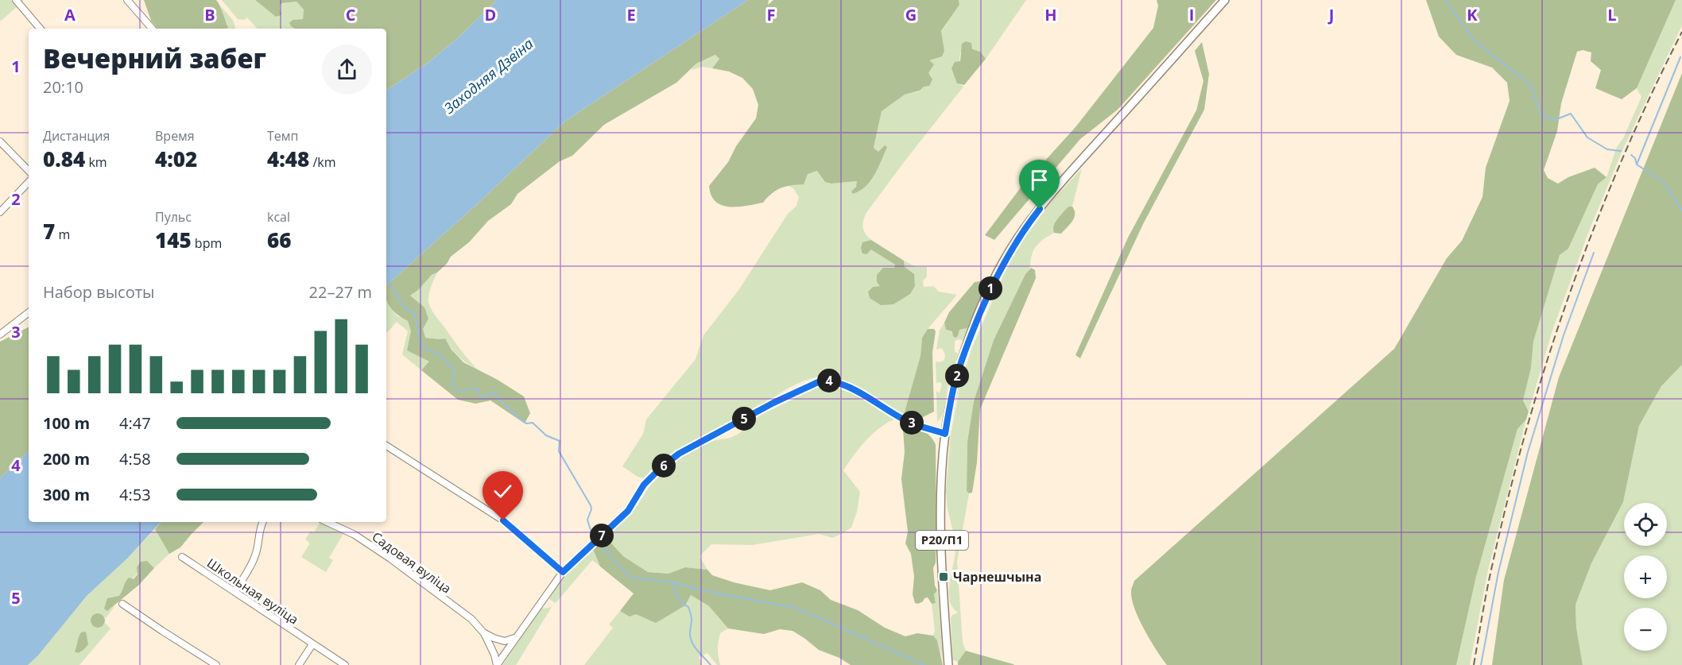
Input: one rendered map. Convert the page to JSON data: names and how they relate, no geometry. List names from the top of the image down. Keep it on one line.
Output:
{"streets":{"main road":["Р20/П1"],"street":["Садовая вуліца","Школьная вуліца"]},"water":["Заходняя Дзвіна"],"places":{"transit":["Чарнешчына"]},"page":{"heading":["Вечерний забег","20:10"],"stats":[["Дистанция","0.84 km"],["Время","4:02"],["Темп","4:48 /km"],["7 m"],["Пульс","145 bpm"],["kcal","66"]],"chart":["Набор высоты","22–27 m"],"pins":["1","2","4","5","3","6","7"],"list":[{"name":"100 m","note":"4:47"},{"name":"200 m","note":"4:58"},{"name":"300 m","note":"4:53"}],"map_buttons":["+","−"]},"grid":{"columns":["A","B","C","D","E","F","G","H","I","J","K","L"],"rows":["1","2","3","4","5"]}}
